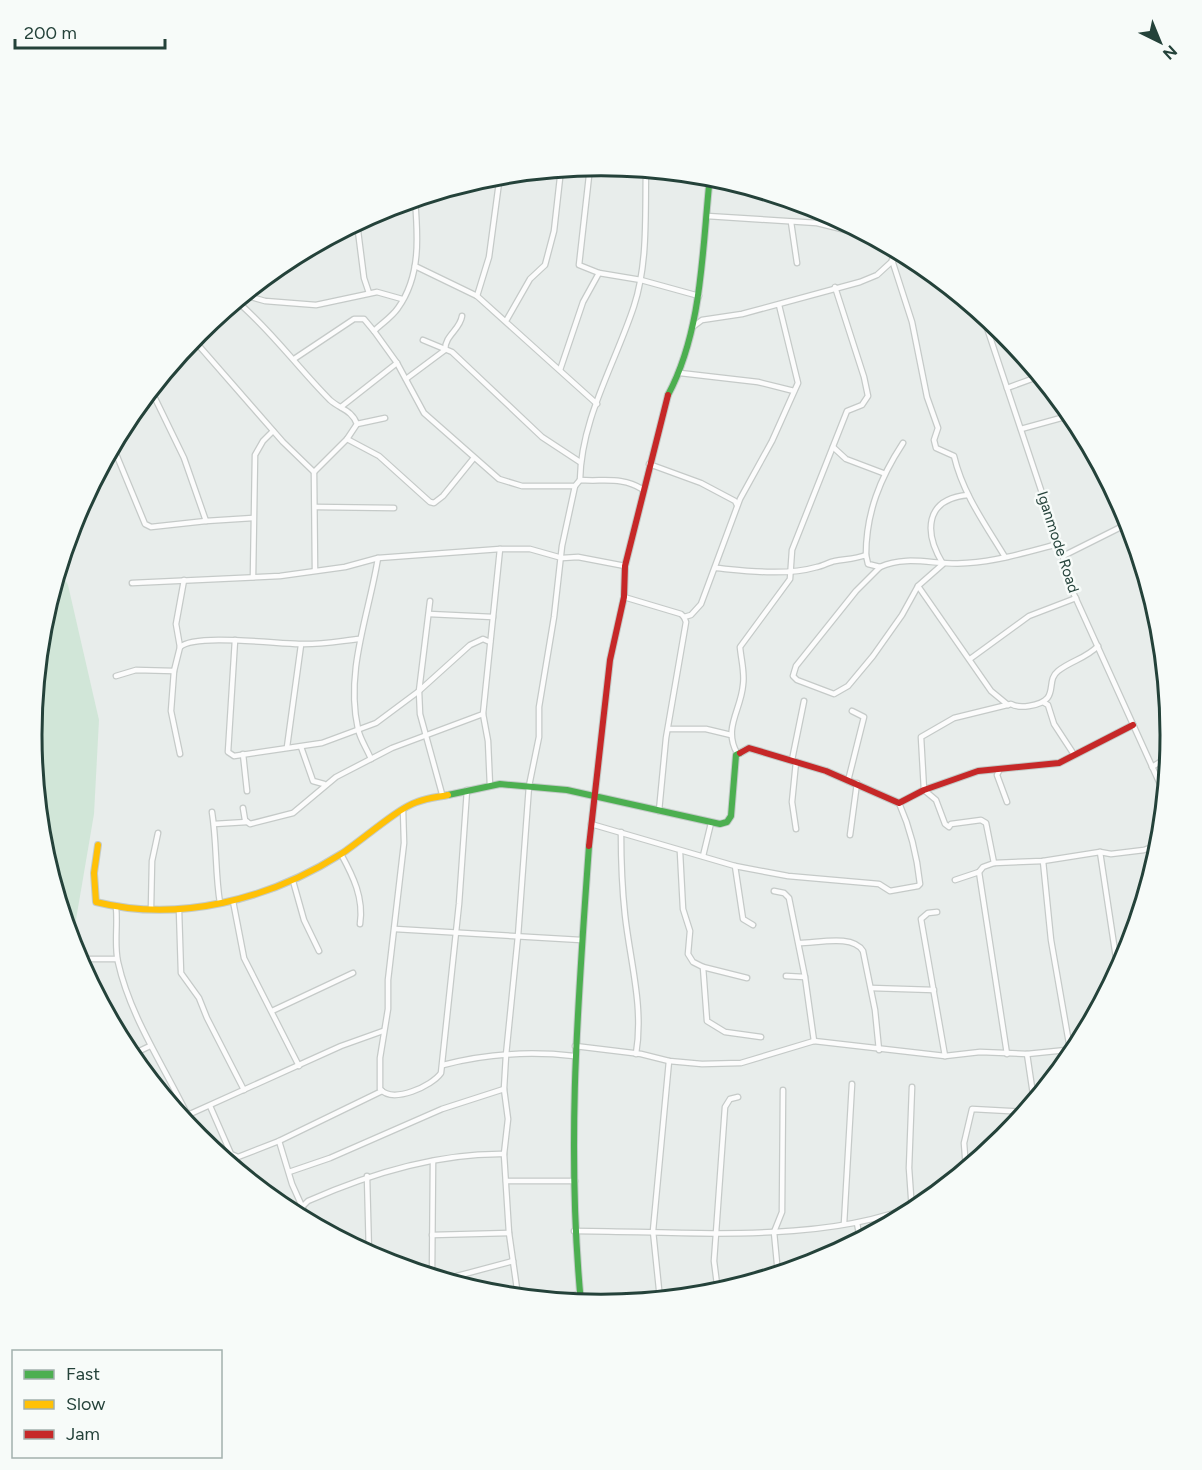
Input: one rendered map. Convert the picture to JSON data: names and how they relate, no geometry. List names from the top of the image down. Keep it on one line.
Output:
{"streets":{"street":["Iganmode Road"]},"legend":["Fast","Slow","Jam"],"scale_bar":"200 m","north":"bottom right"}
